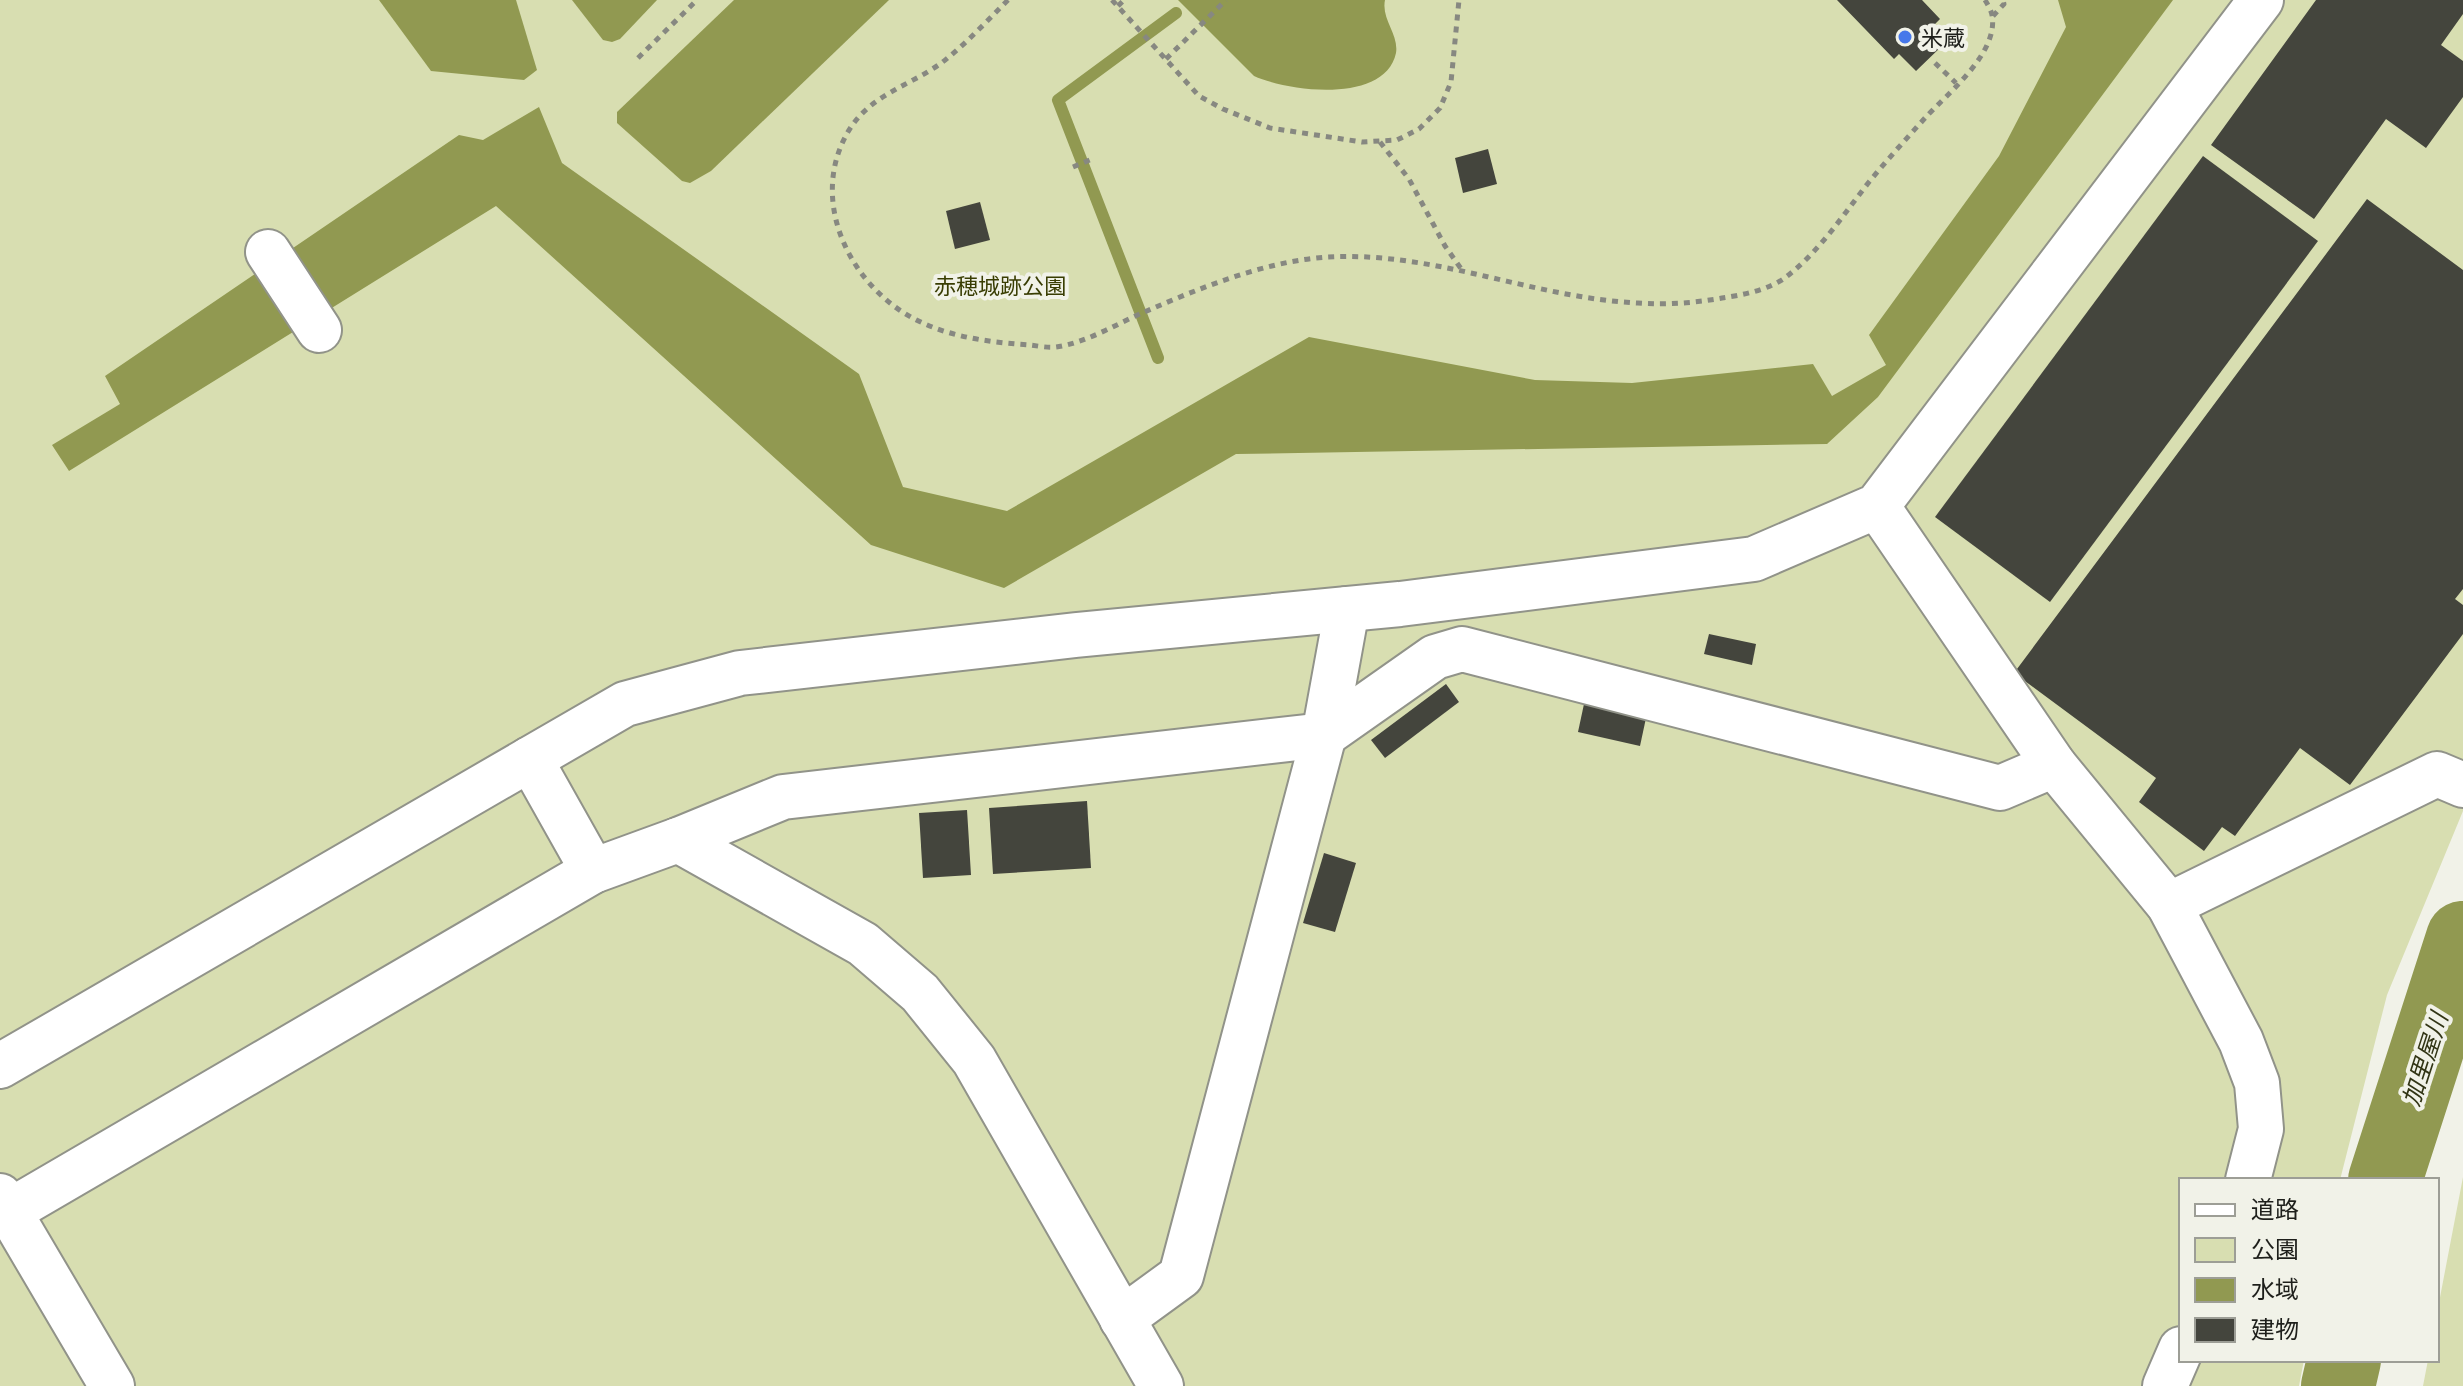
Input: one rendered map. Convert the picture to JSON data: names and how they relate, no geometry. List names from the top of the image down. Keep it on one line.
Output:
{"water":["加里屋川"],"parks":["赤穂城跡公園"],"places":["米蔵"],"legend":["道路","公園","水域","建物"]}
